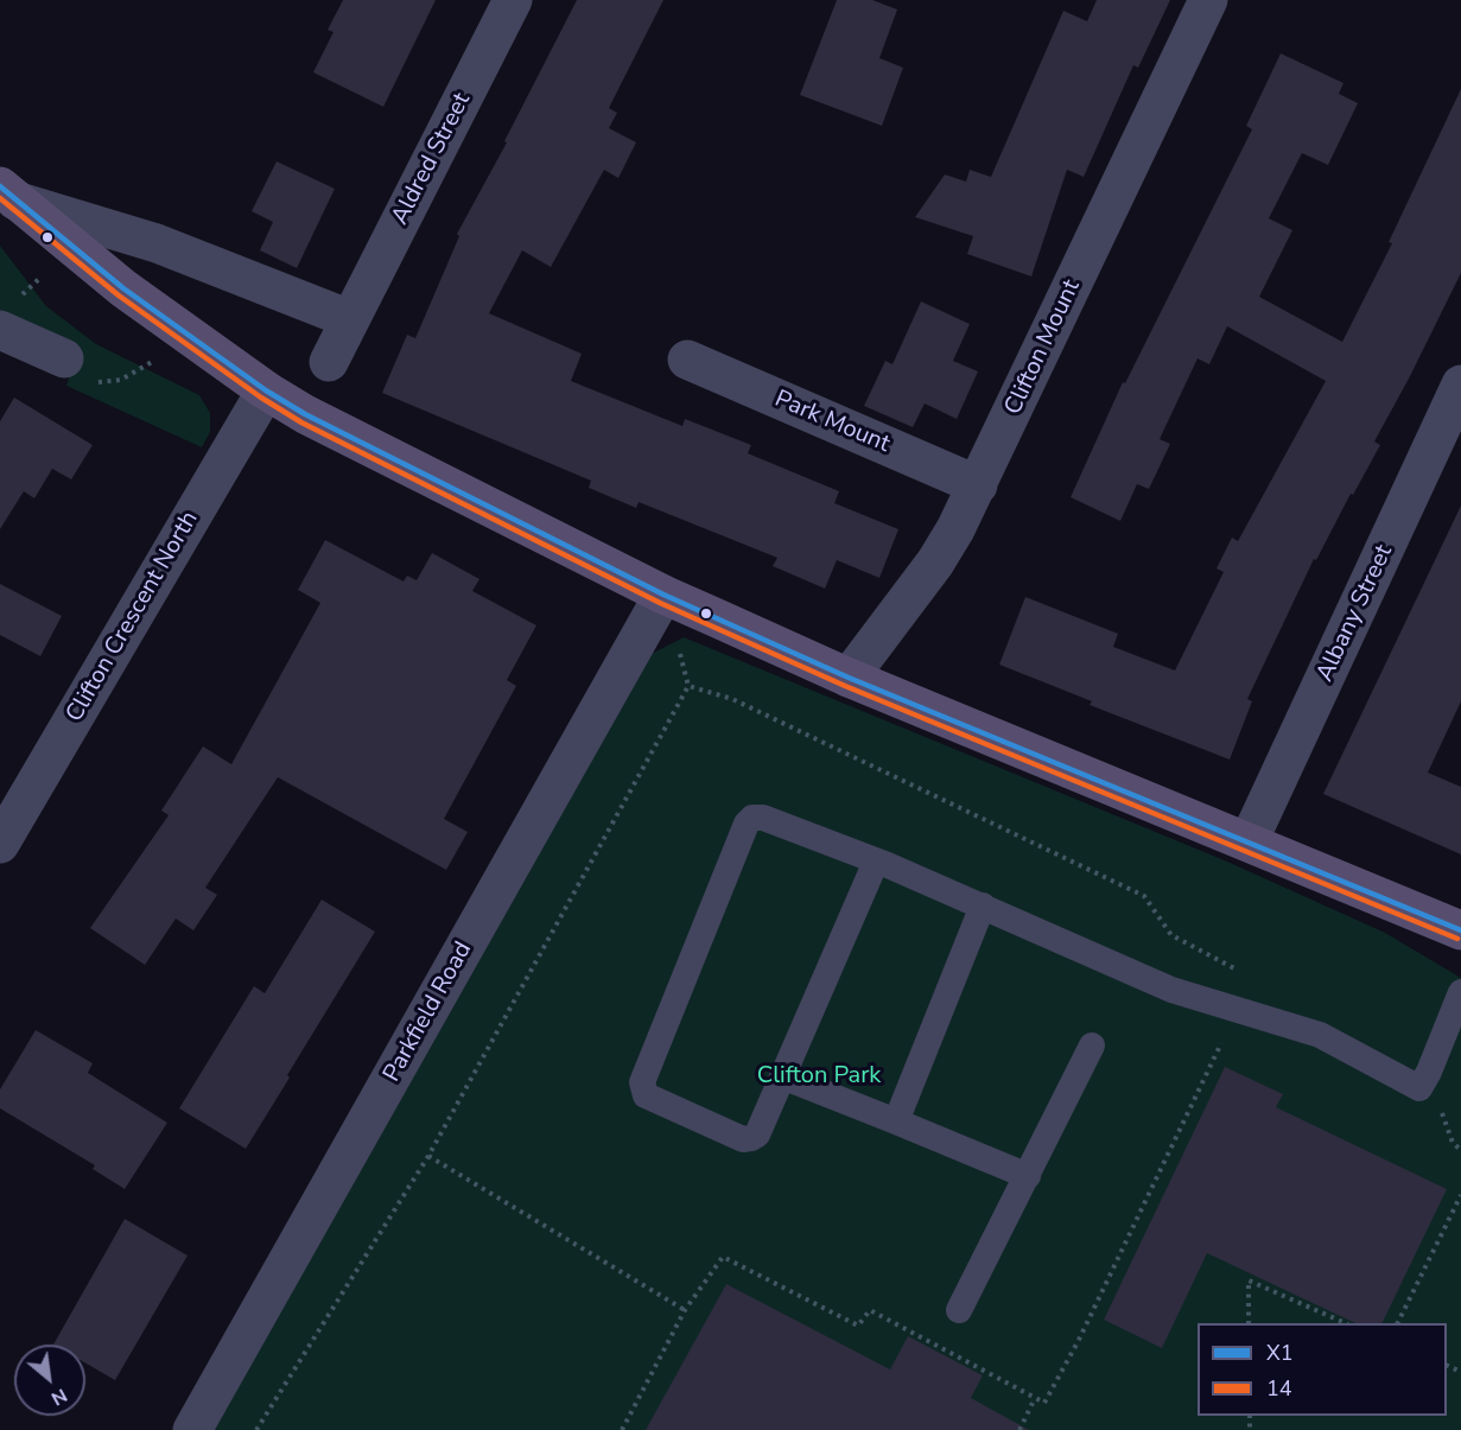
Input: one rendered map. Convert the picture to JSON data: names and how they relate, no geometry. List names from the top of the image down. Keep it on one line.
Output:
{"streets":{"street":["Aldred Street","Clifton Mount","Park Mount","Albany Street","Clifton Crescent North","Parkfield Road"]},"crossings":[["Clifton Mount","Park Mount"]],"parks":["Clifton Park"],"lines":["transit line X1","transit line 14"],"legend":["X1","14"],"north":"bottom right"}
